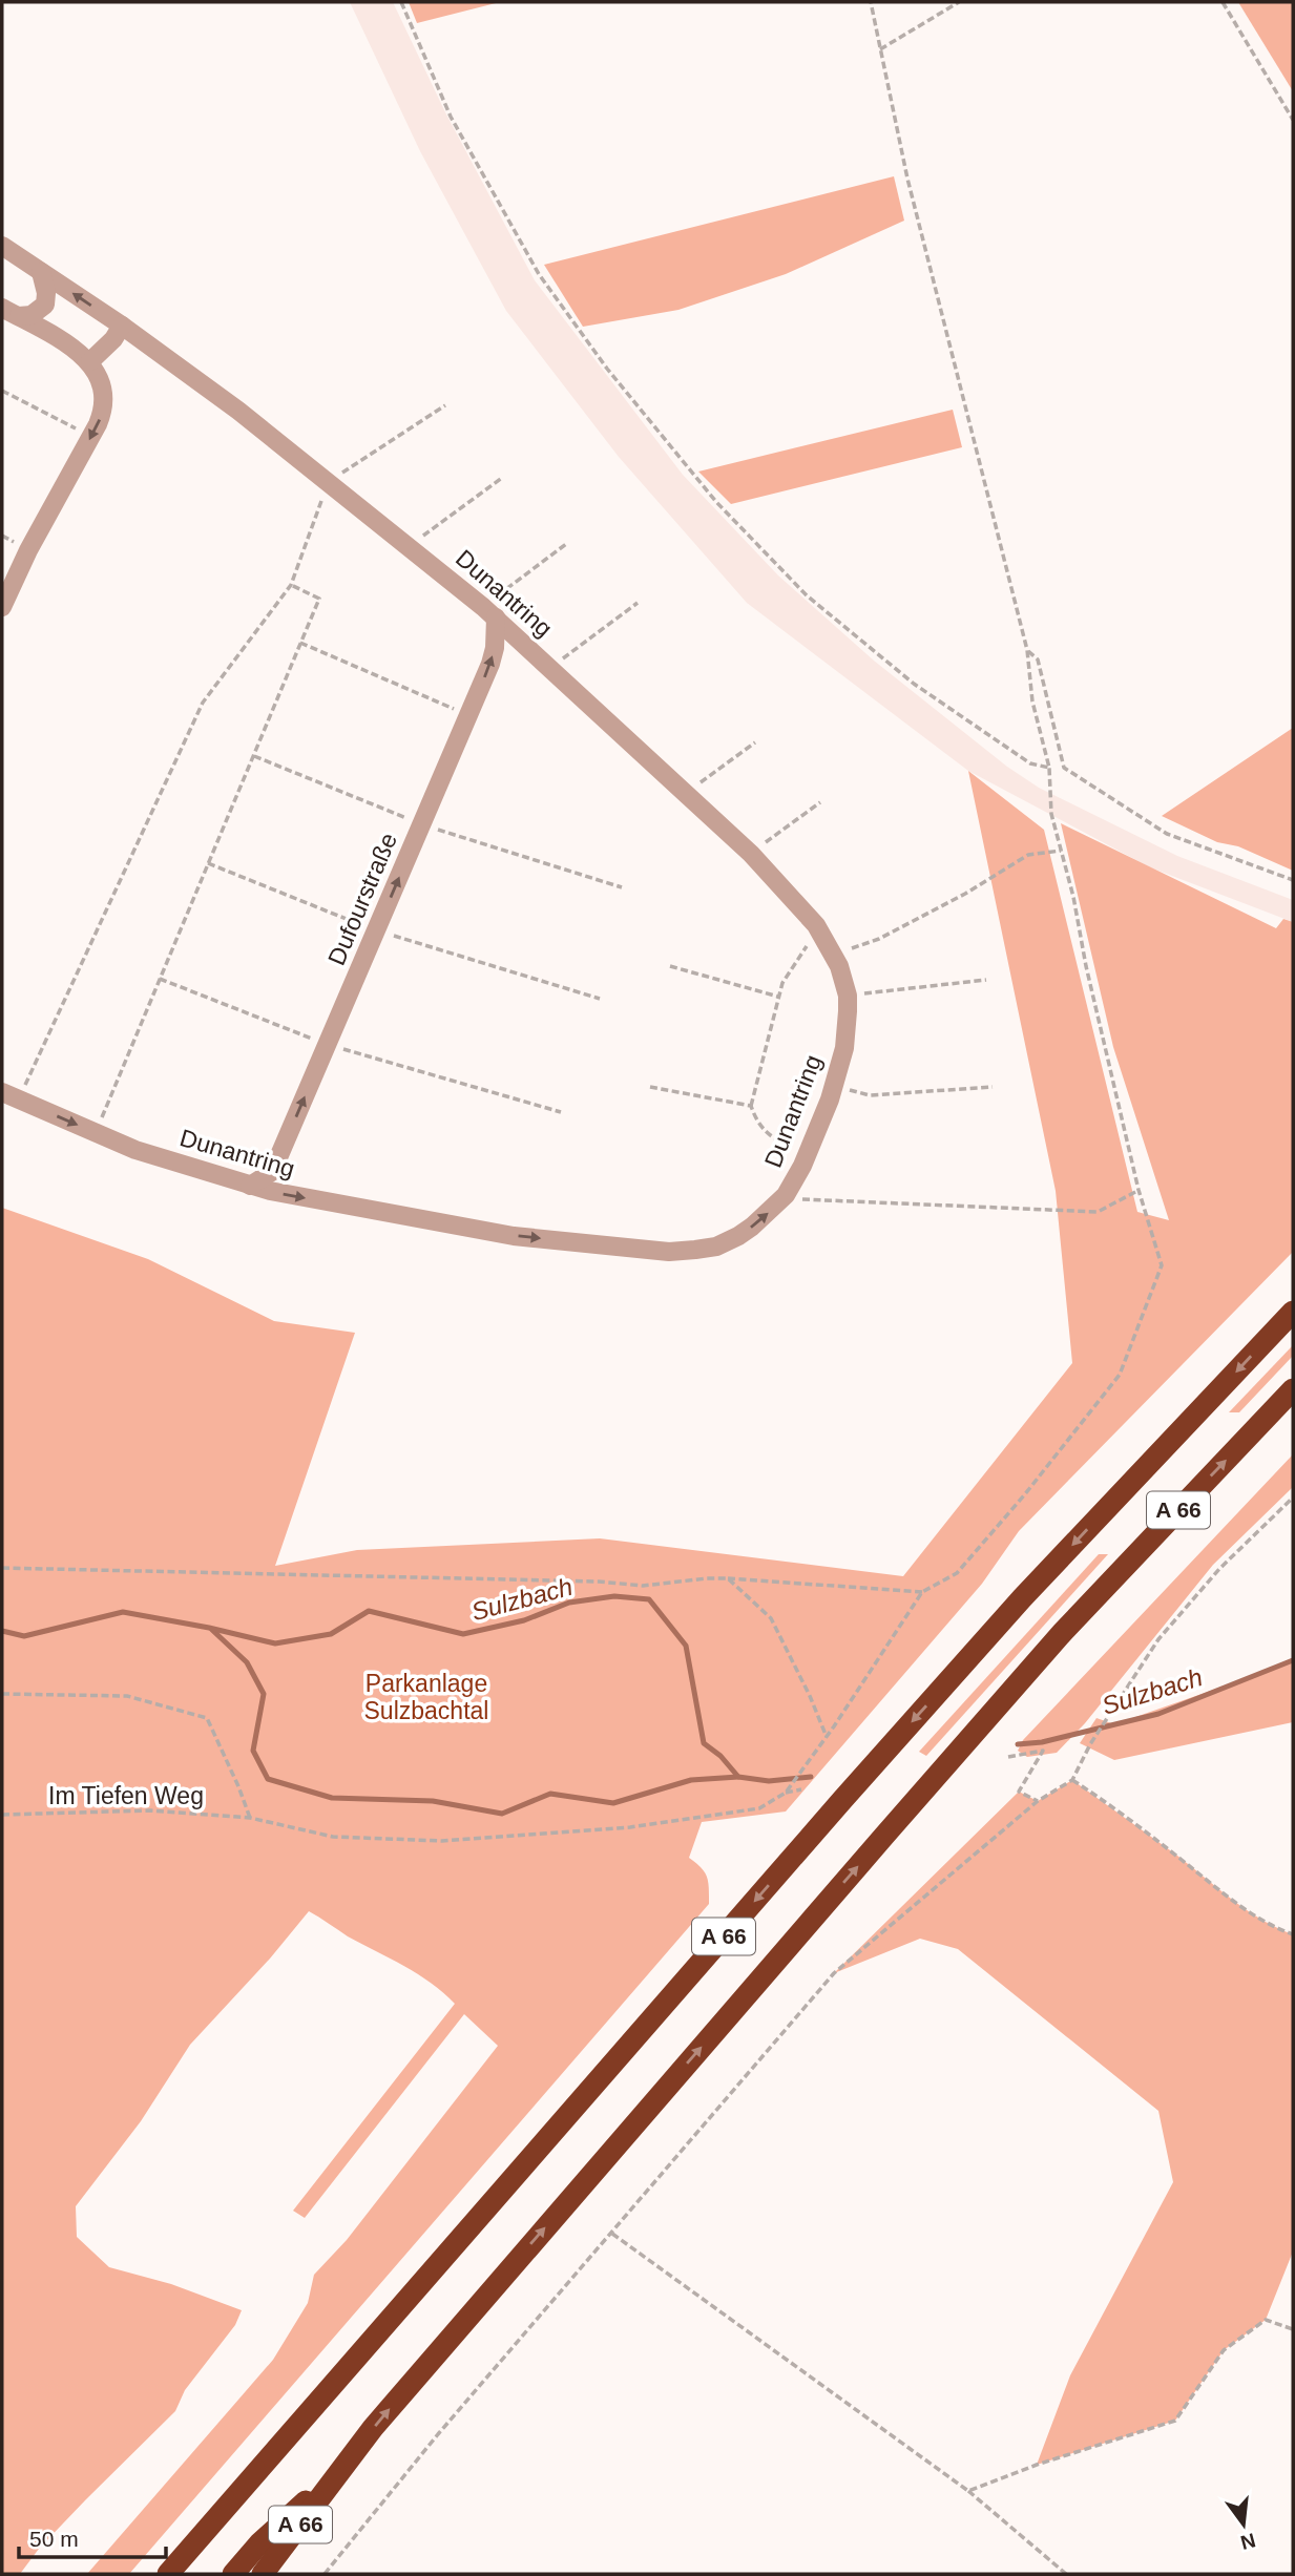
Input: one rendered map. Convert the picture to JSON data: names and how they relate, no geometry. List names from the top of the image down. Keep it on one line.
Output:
{"streets":{"highway":["A 66"],"street":["Dunantring","Dufourstraße"],"path":["Im Tiefen Weg"]},"crossings":[["Dunantring","Dufourstraße"]],"one_way":["Dufourstraße"],"water":["Sulzbach"],"parks":["Parkanlage Sulzbachtal"],"scale_bar":"50 m","north":"bottom"}
